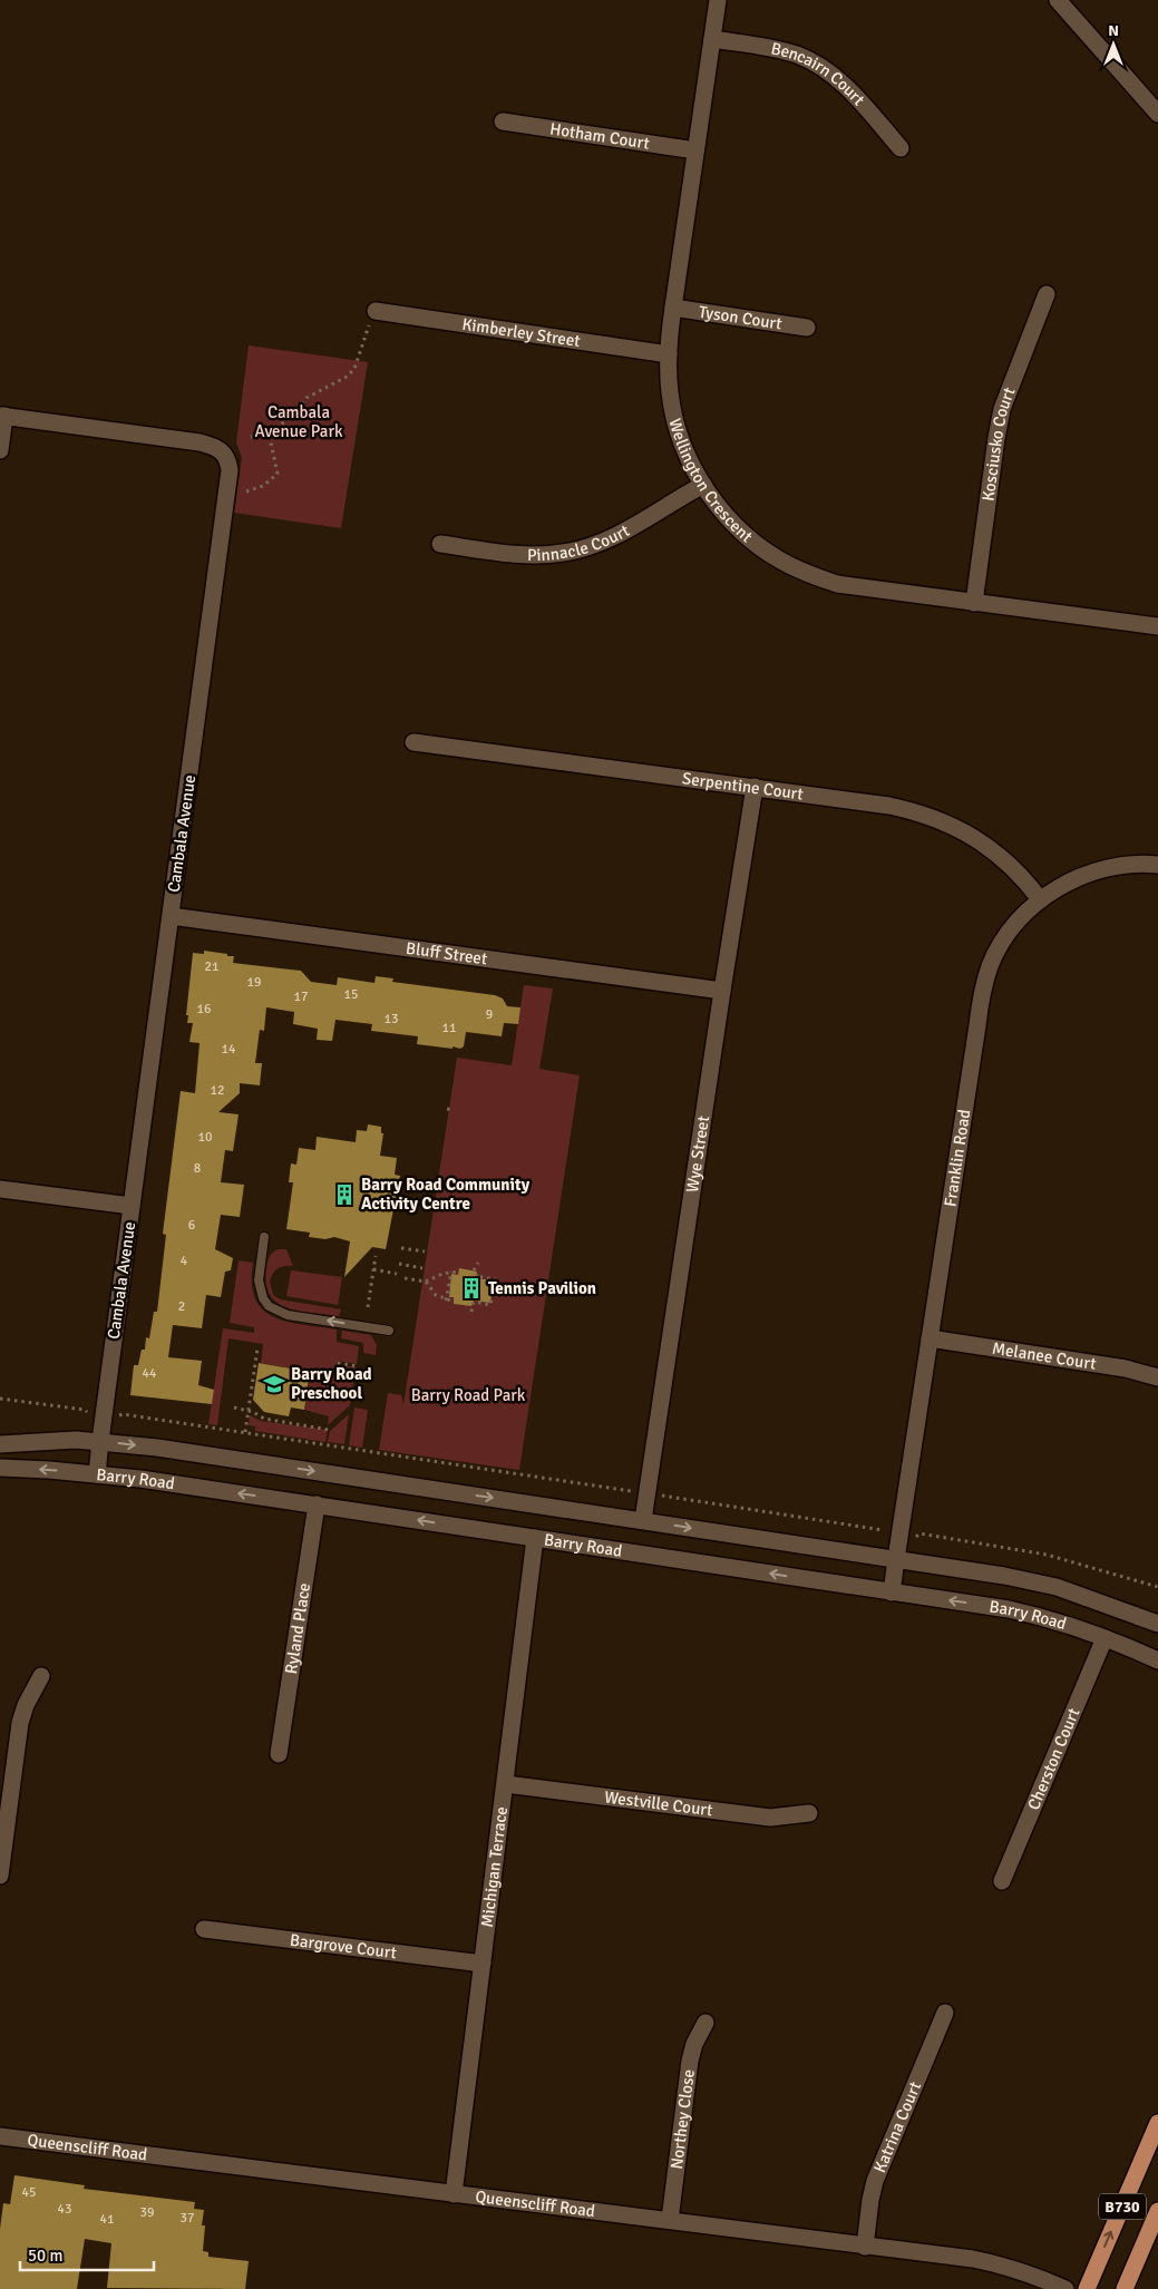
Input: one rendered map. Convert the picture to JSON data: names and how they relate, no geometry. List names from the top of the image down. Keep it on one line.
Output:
{"streets":{"main road":["B730"],"street":["Bencairn Court","Hotham Court","Tyson Court","Kimberley Street","Kosciusko Court","Wellington Crescent","Pinnacle Court","Serpentine Court","Cambala Avenue","Bluff Street","Wye Street","Franklin Road","Melanee Court","Barry Road","Ryland Place","Cherston Court","Westville Court","Michigan Terrace","Bargrove Court","Northey Close","Katrina Court","Queenscliff Road"]},"crossings":[["Bencairn Court","Wellington Crescent"],["Hotham Court","Wellington Crescent"],["Tyson Court","Wellington Crescent"],["Kimberley Street","Wellington Crescent"],["Kosciusko Court","Wellington Crescent"],["Wellington Crescent","Pinnacle Court"],["Serpentine Court","Wye Street"],["Serpentine Court","Franklin Road"],["Cambala Avenue","Bluff Street"],["Cambala Avenue","Barry Road"],["Bluff Street","Wye Street"],["Wye Street","Barry Road"],["Franklin Road","Melanee Court"],["Franklin Road","Barry Road"],["Barry Road","Ryland Place"],["Barry Road","Cherston Court"],["Barry Road","Michigan Terrace"],["Westville Court","Michigan Terrace"],["Michigan Terrace","Bargrove Court"],["Michigan Terrace","Queenscliff Road"],["Northey Close","Queenscliff Road"],["Katrina Court","Queenscliff Road"]],"parks":["Cambala Avenue Park","Barry Road Park"],"places":{"building":["Barry Road Community Activity Centre","Tennis Pavilion"],"school or university":["Barry Road Preschool"]},"house_numbers":["21","19","15","17","16","9","13","11","14","12","10","8","6","4","2","44","45","43","39","37","41"],"scale_bar":"50 m","north":"top"}
